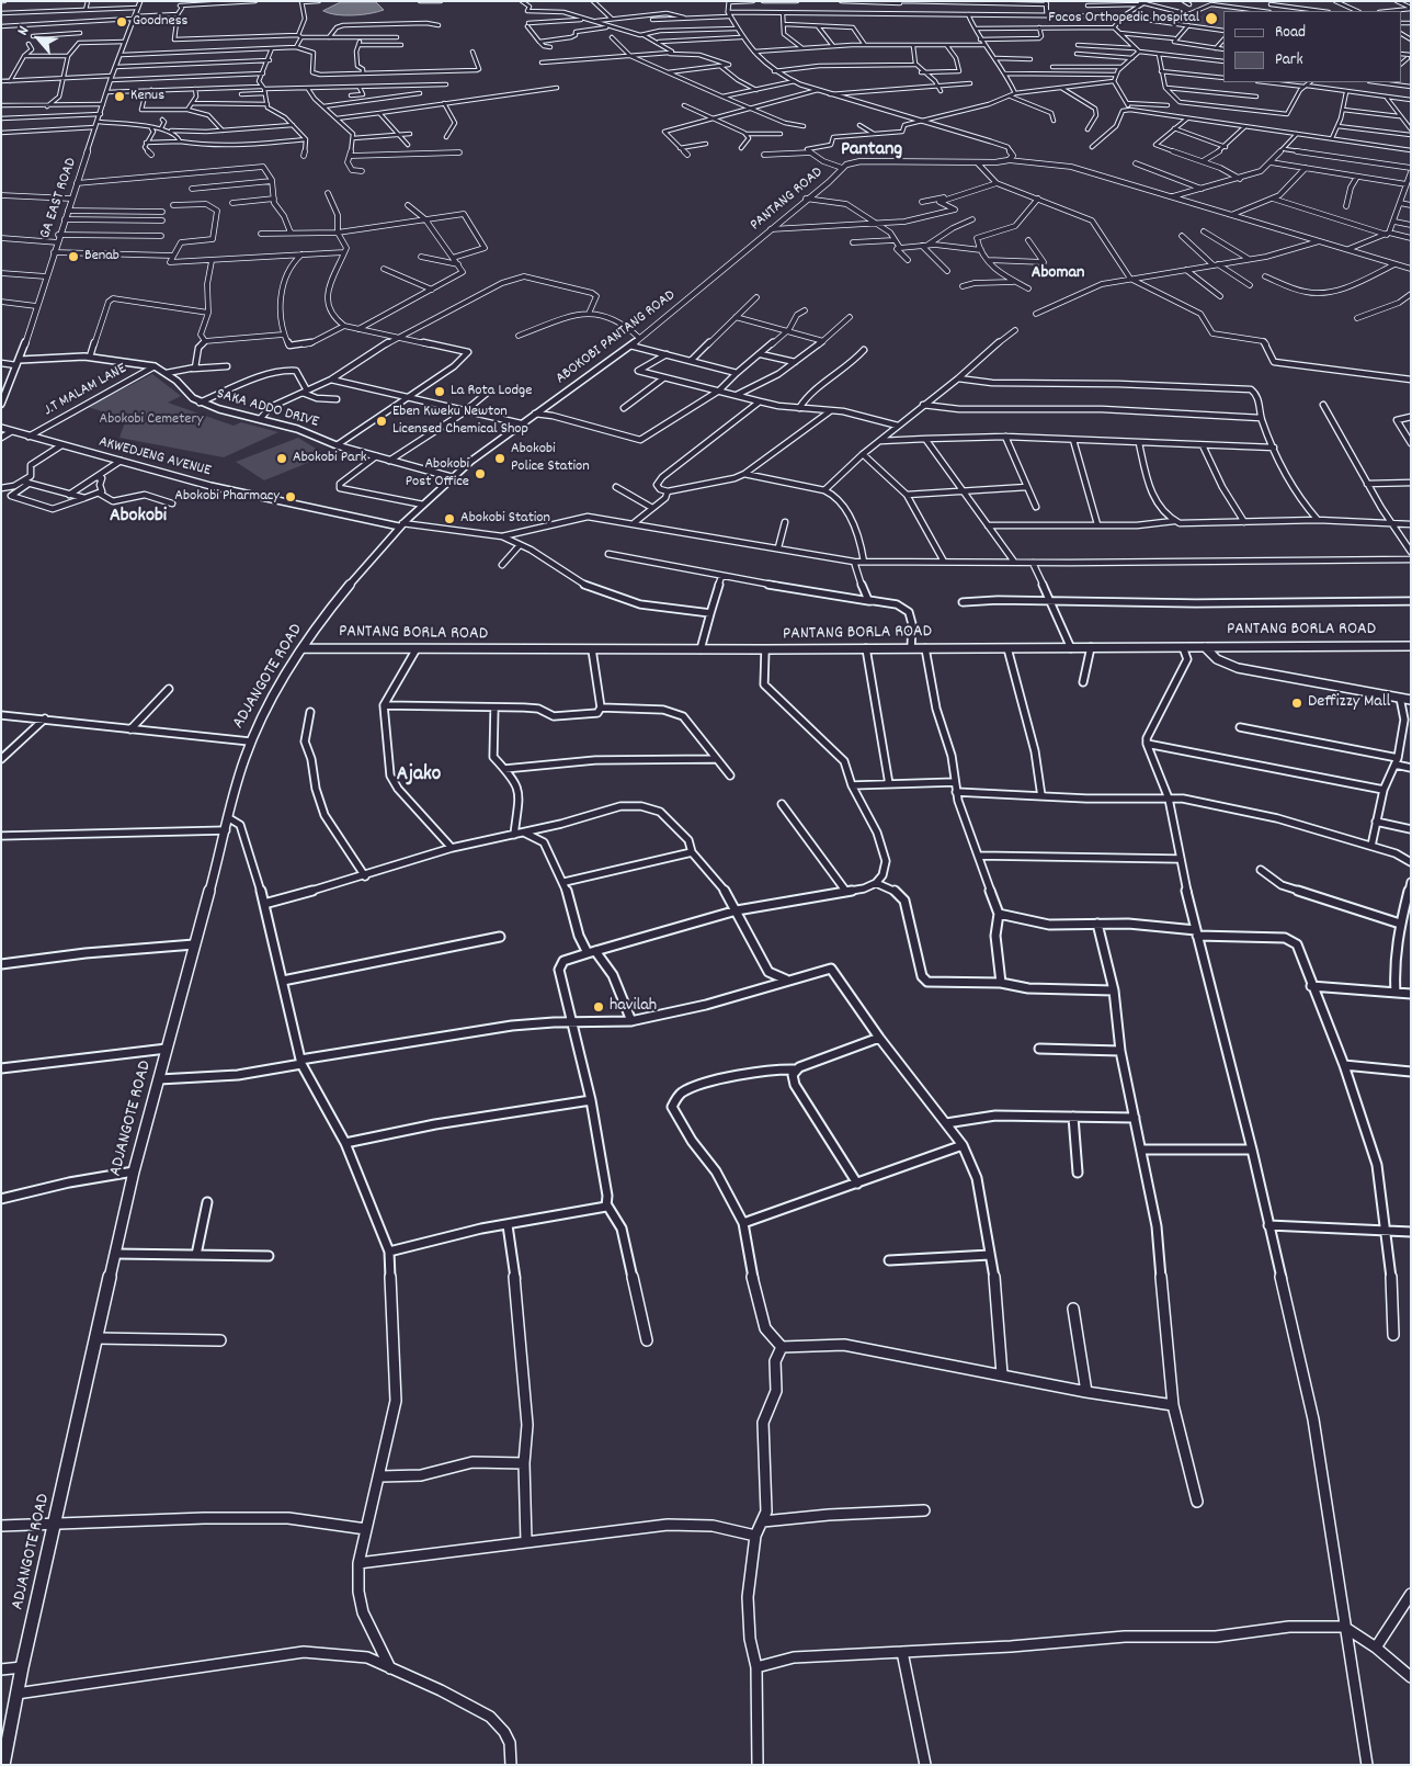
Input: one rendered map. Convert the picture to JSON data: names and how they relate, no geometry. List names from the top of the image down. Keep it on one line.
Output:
{"streets":{"street":["GA EAST ROAD","PANTANG ROAD","ABOKOBI PANTANG ROAD","J.T MALAM LANE","SAKA ADDO DRIVE","AKWEDJENG AVENUE","PANTANG BORLA ROAD","ADJANGOTE ROAD"]},"crossings":[["GA EAST ROAD","SAKA ADDO DRIVE"],["PANTANG ROAD","ABOKOBI PANTANG ROAD"],["ABOKOBI PANTANG ROAD","SAKA ADDO DRIVE"],["ABOKOBI PANTANG ROAD","AKWEDJENG AVENUE"],["ABOKOBI PANTANG ROAD","ADJANGOTE ROAD"],["J.T MALAM LANE","SAKA ADDO DRIVE"],["J.T MALAM LANE","AKWEDJENG AVENUE"],["AKWEDJENG AVENUE","ADJANGOTE ROAD"],["PANTANG BORLA ROAD","ADJANGOTE ROAD"]],"districts":["Pantang","Aboman","Abokobi","Ajako"],"parks":["Abokobi Cemetery"],"places":["Focos Orthopedic hospital","Goodness","Kenus","Benab","La Rota Lodge","Eben Kweku Newton Licensed Chemical Shop","Abokobi Park","Abokobi Police Station","Abokobi Post Office","Abokobi Pharmacy","Abokobi Station","Deffizzy Mall","havilah"],"legend":["Road","Park"],"north":"top left"}
